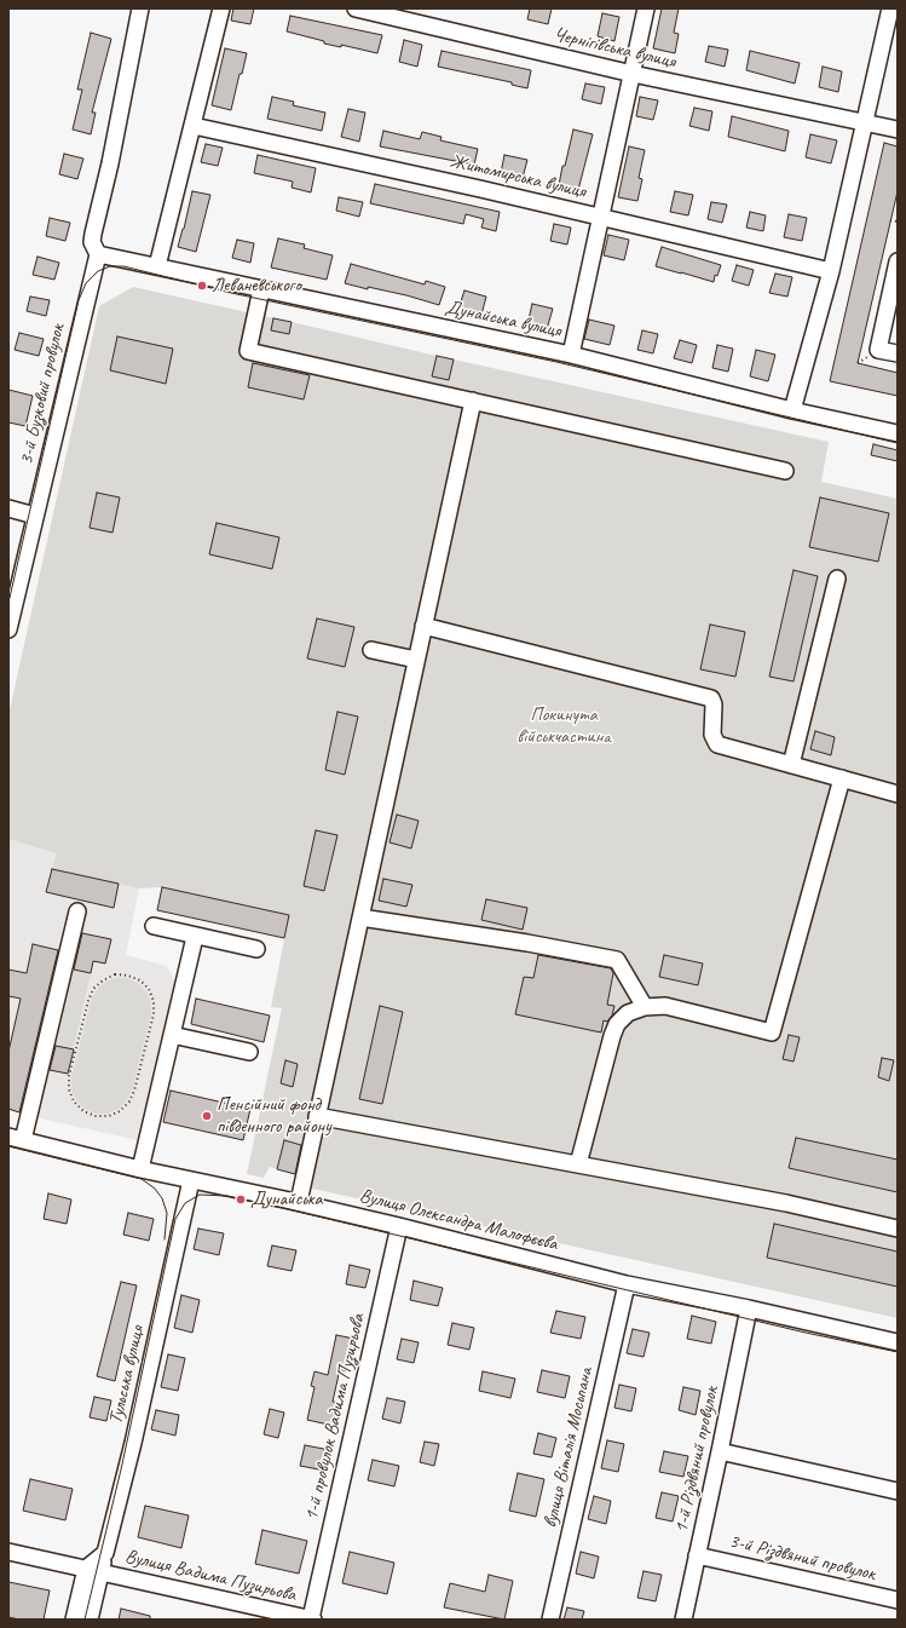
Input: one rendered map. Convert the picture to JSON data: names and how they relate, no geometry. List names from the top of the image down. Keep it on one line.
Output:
{"streets":{"street":["Чернігівська вулиця","Житомирська вулиця","Дунайська вулиця","3-й Бузковий провулок","Вулиця Олександра Малофєєва","Тульська вулиця","1-й провулок Вадима Пузирьова","вулиця Віталія Мосьпана","1-й Різдвяний провулок","3-й Різдвяний провулок","Вулиця Вадима Пузирьова"]},"crossings":[["Дунайська вулиця","3-й Бузковий провулок"],["Вулиця Олександра Малофєєва","Тульська вулиця"],["Вулиця Олександра Малофєєва","1-й провулок Вадима Пузирьова"],["Вулиця Олександра Малофєєва","вулиця Віталія Мосьпана"],["Вулиця Олександра Малофєєва","1-й Різдвяний провулок"],["Тульська вулиця","Вулиця Вадима Пузирьова"],["1-й провулок Вадима Пузирьова","Вулиця Вадима Пузирьова"],["1-й Різдвяний провулок","3-й Різдвяний провулок"]],"parks":["Покинута військчастина"],"places":["Леваневського","Пенсійний фонд південного району","Дунайська"]}
